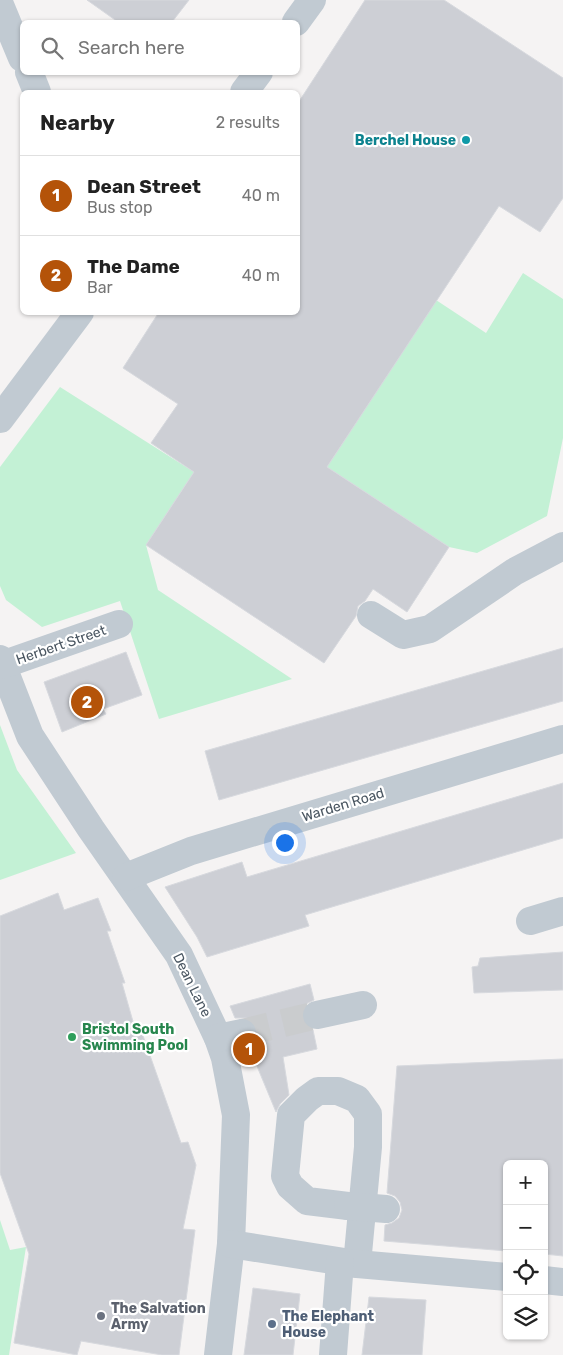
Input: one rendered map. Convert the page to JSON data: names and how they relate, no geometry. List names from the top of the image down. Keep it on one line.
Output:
{"streets":{"street":["Herbert Street","Warden Road","Dean Lane"]},"crossings":[["Herbert Street","Dean Lane"],["Warden Road","Dean Lane"]],"places":["Berchel House","Bristol South Swimming Pool","The Salvation Army","The Elephant House"],"page":{"search":"Search here","heading":["Nearby","2 results"],"list":[{"mark":"1","name":"Dean Street","note":"Bus stop","value":"40 m"},{"mark":"2","name":"The Dame","note":"Bar","value":"40 m"}],"pins":["2","1"],"map_buttons":["+","−"]}}
